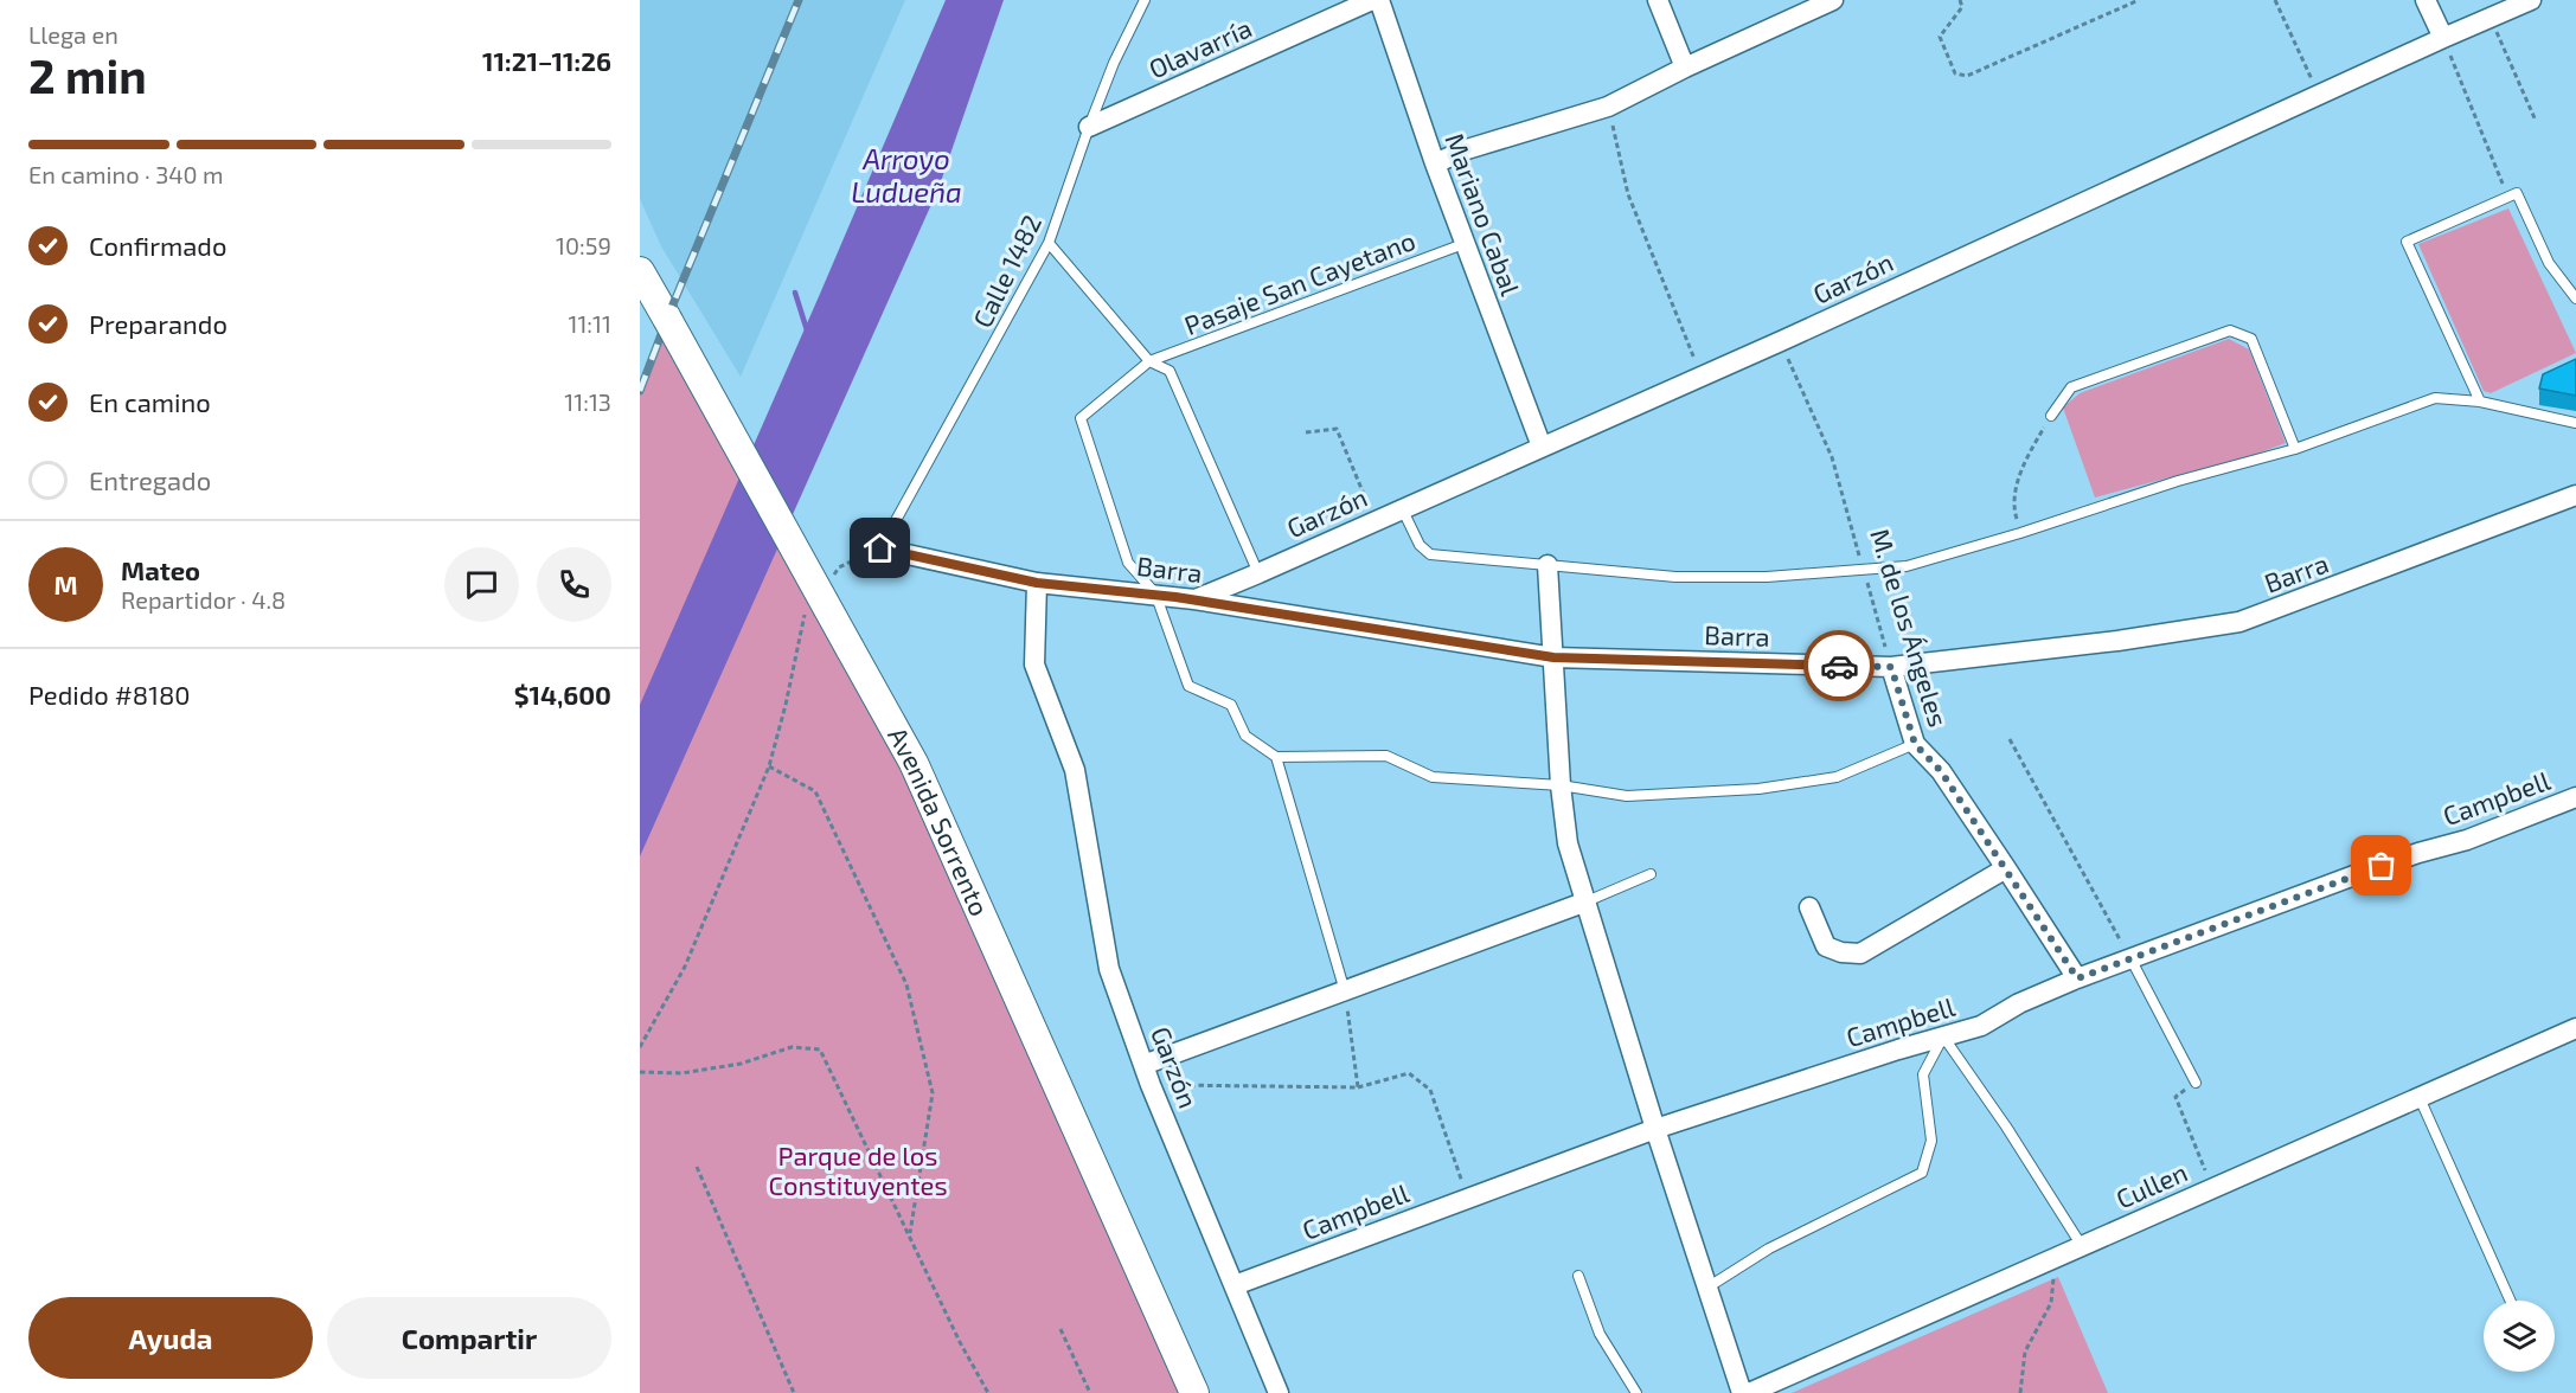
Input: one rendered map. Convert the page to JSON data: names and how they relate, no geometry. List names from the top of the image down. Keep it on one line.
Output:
{"streets":{"main road":["Avenida Sorrento"],"street":["Olavarría","Mariano Cabal","Garzón","Barra","M. de los Ángeles","Campbell","Cullen"],"lane":["Calle 1482","Pasaje San Cayetano"]},"crossings":[["Olavarría","Calle 1482"],["Mariano Cabal","Garzón"],["Mariano Cabal","Pasaje San Cayetano"],["Calle 1482","Pasaje San Cayetano"],["Calle 1482","Barra"],["Garzón","Pasaje San Cayetano"],["Garzón","Barra"],["Garzón","M. de los Ángeles"],["Garzón","Campbell"],["Barra","M. de los Ángeles"],["M. de los Ángeles","Campbell"]],"water":["Arroyo Ludueña"],"parks":["Parque de los Constituyentes"],"page":{"heading":["2 min","Llega en","11:21–11:26"],"panel":["Mateo","Repartidor · 4.8","Pedido #8180","$14,600"],"bar":"En camino · 340 m","list":[["Confirmado","10:59"],["Preparando","11:11"],["En camino","11:13"],"Entregado"],"round":"M","buttons":["Ayuda","Compartir"]}}
